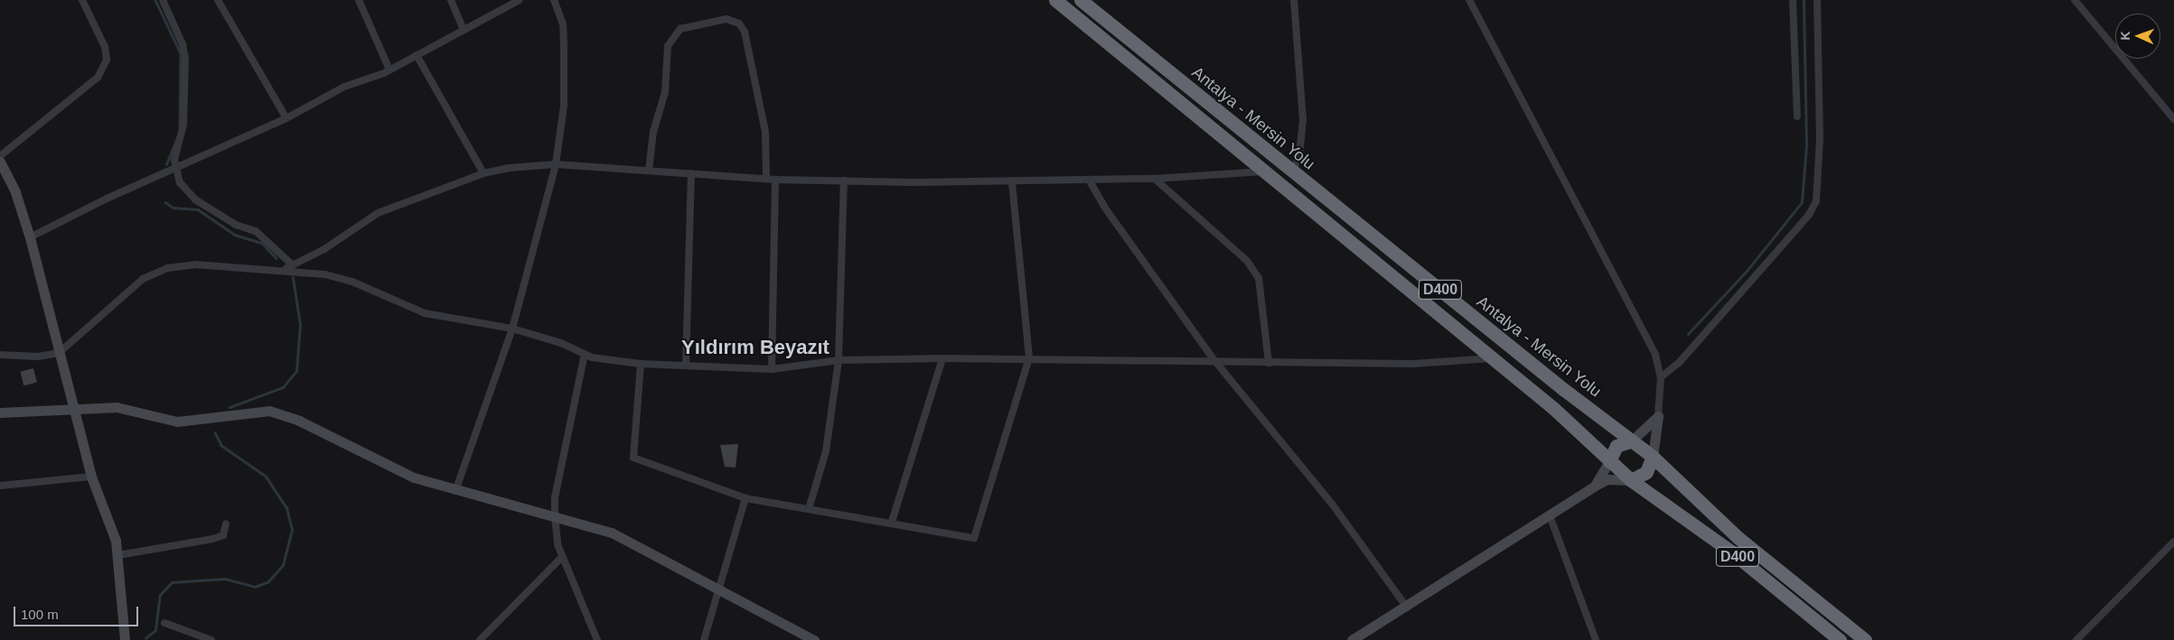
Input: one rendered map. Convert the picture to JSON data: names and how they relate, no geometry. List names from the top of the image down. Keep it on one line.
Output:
{"streets":{"highway":["Antalya - Mersin Yolu","D400"]},"districts":["Yıldırım Beyazıt"],"scale_bar":"100 m","north":"left"}
